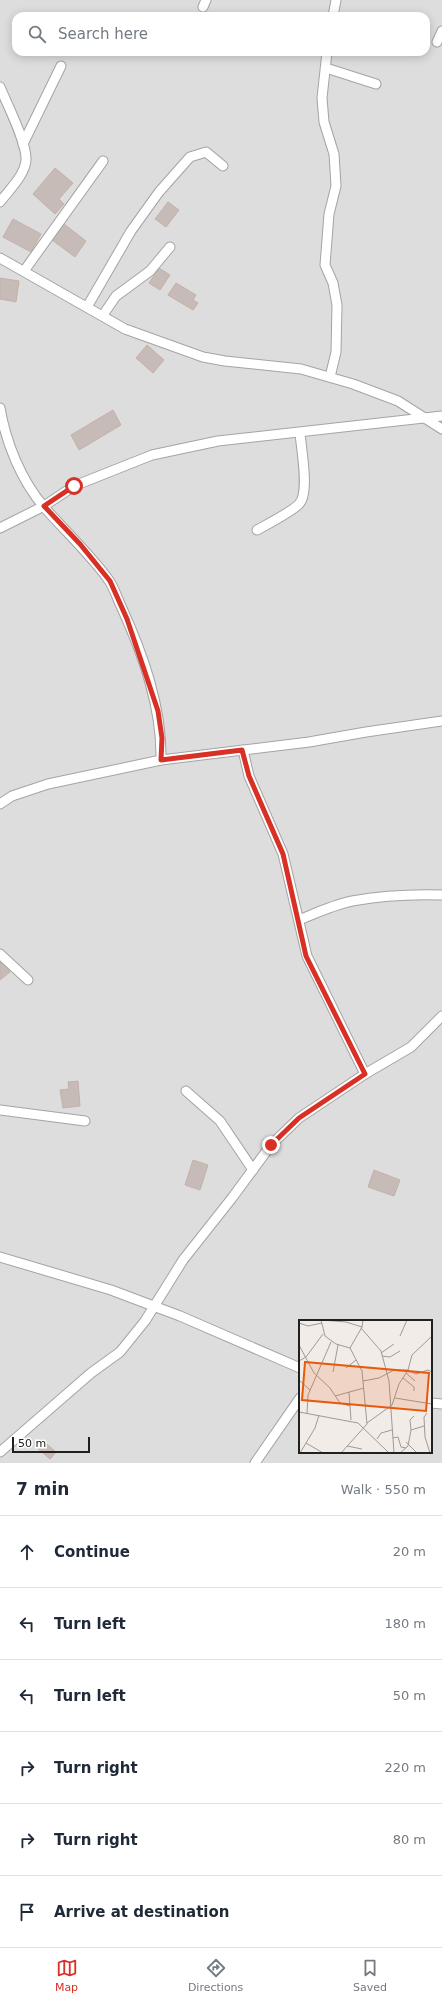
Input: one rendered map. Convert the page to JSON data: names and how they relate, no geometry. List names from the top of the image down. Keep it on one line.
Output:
{"scale_bar":"50 m","page":{"search":"Search here","scale":"50 m","heading":["7 min","Walk · 550 m"],"list":[["Continue","20 m"],["Turn left","180 m"],["Turn left","50 m"],["Turn right","220 m"],["Turn right","80 m"],"Arrive at destination"],"nav":["Map","Directions","Saved"]}}
